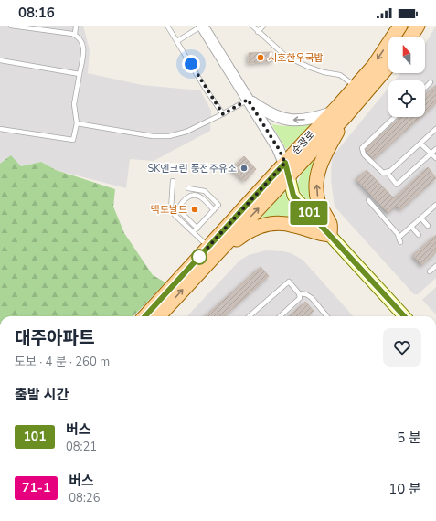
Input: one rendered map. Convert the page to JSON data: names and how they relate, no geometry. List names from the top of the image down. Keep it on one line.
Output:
{"streets":{"main road":["순광로"]},"places":["시호한우국밥","SK엔크린 풍전주유소","맥도날드"],"lines":["bus line 101"],"north":"top","page":{"status":"08:16","on_map":"101","heading":[["대주아파트","도보 · 4 분 · 260 m"],"출발 시간"],"list":[{"mark":"101","name":"버스","note":"08:21","value":"5 분"},{"mark":"71-1","name":"버스","note":"08:26","value":"10 분"}]}}
